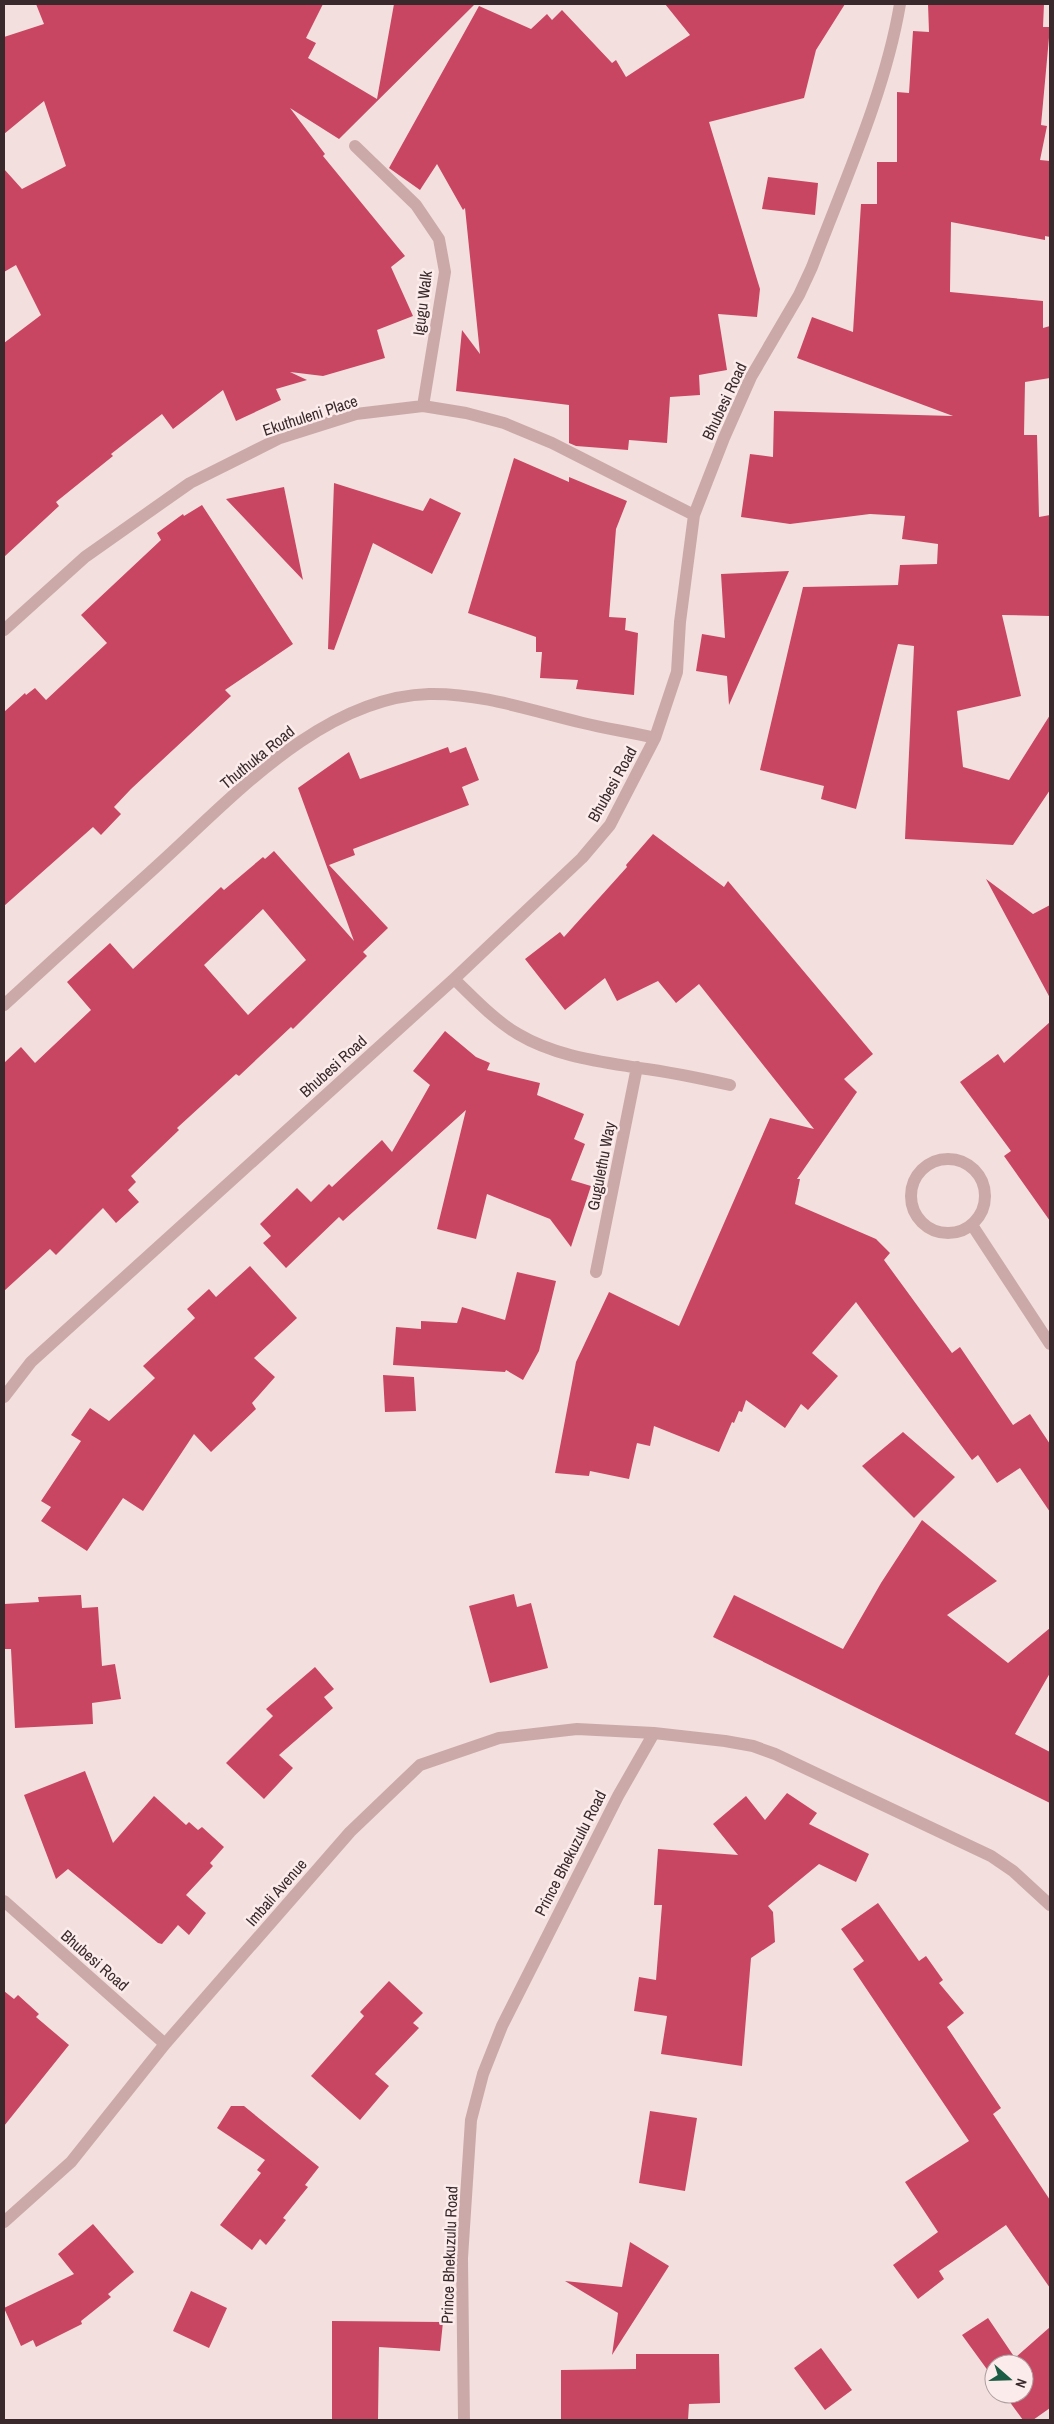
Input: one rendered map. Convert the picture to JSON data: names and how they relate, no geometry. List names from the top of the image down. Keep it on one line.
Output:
{"streets":{"street":["Igugu Walk","Bhubesi Road","Ekuthuleni Place","Thuthuka Road","Gugulethu Way","Prince Bhekuzulu Road","Imbali Avenue"]},"crossings":[["Igugu Walk","Ekuthuleni Place"],["Bhubesi Road","Ekuthuleni Place"],["Bhubesi Road","Thuthuka Road"],["Bhubesi Road","Imbali Avenue"],["Prince Bhekuzulu Road","Imbali Avenue"]],"north":"right"}
